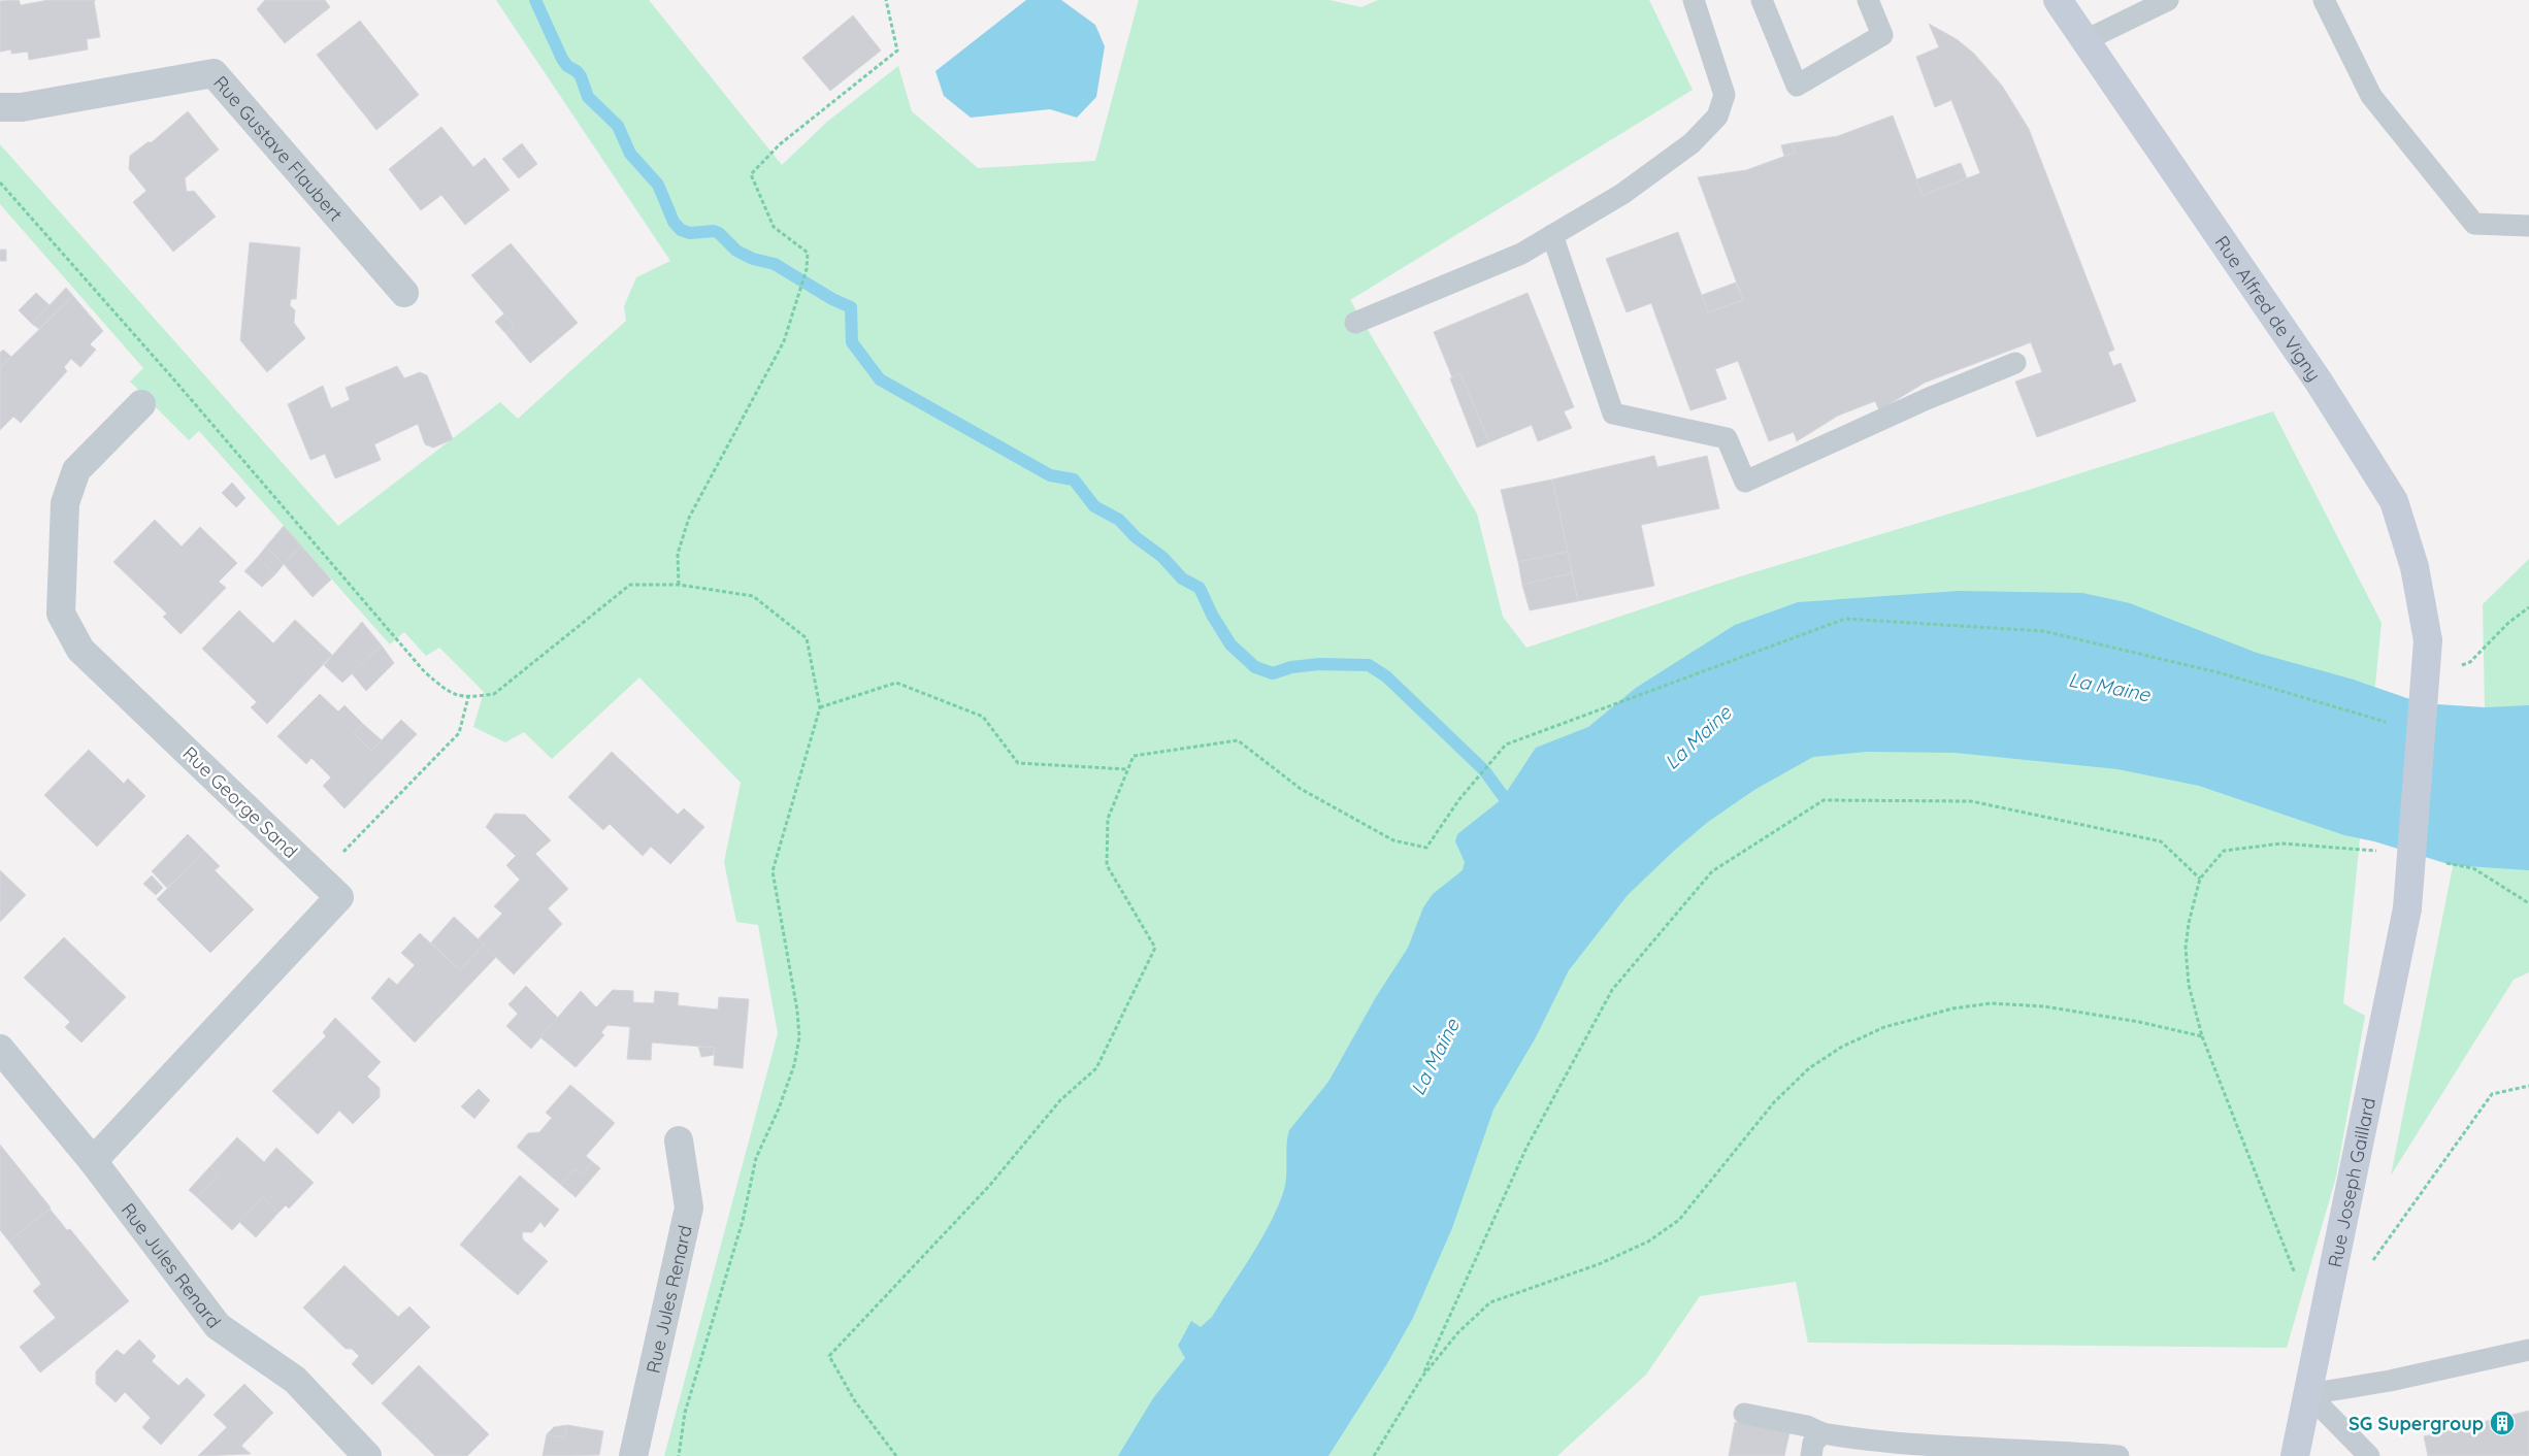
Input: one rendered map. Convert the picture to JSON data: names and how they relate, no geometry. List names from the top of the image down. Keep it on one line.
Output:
{"streets":{"main road":["Rue Alfred de Vigny","Rue Joseph Gaillard"],"street":["Rue Gustave Flaubert","Rue George Sand","Rue Jules Renard"]},"crossings":[["Rue Alfred de Vigny","Rue Joseph Gaillard"],["Rue George Sand","Rue Jules Renard"]],"water":["La Maine"],"places":{"building":["SG Supergroup"]}}
